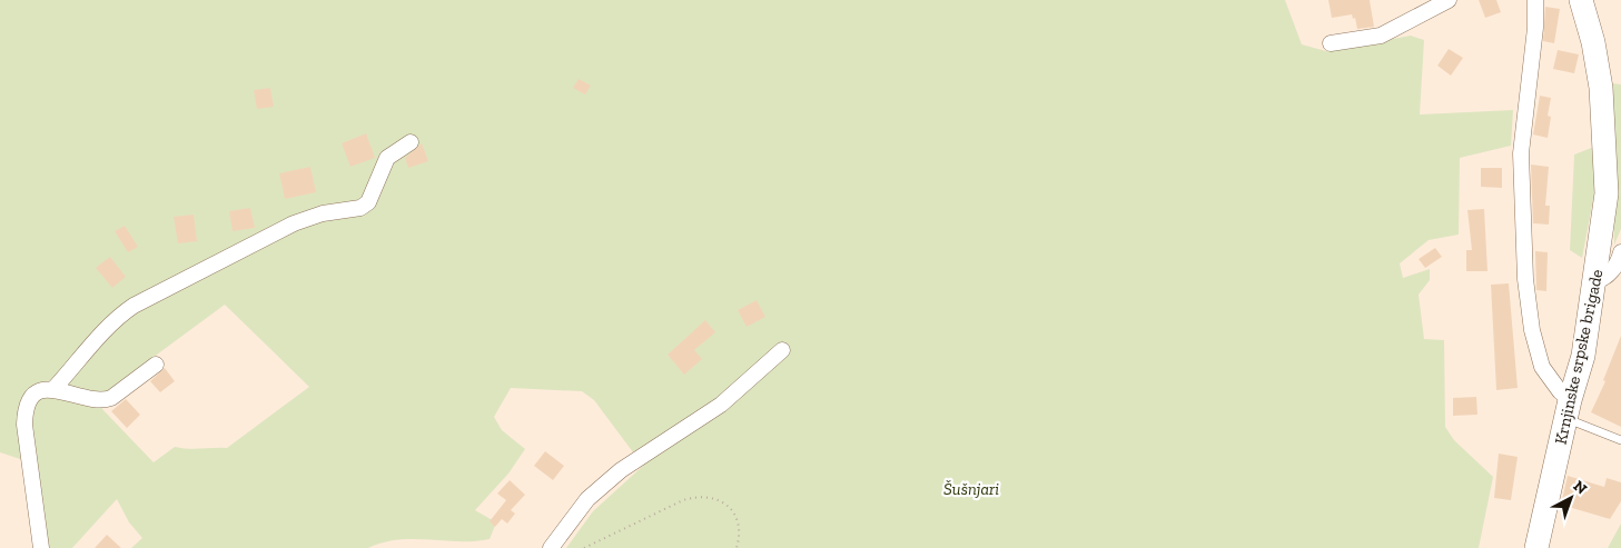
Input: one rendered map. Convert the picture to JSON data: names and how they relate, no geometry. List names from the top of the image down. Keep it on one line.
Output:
{"streets":{"main road":["Krnjinske srpske brigade"]},"parks":["Šušnjari"],"north":"top right"}
